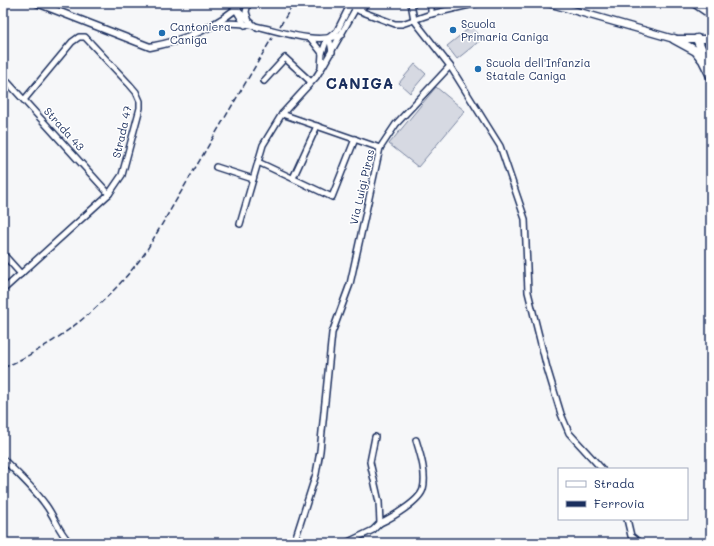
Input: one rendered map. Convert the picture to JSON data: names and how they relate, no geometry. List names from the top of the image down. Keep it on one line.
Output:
{"streets":{"street":["Strada 43","Strada 47","Via Luigi Piras"]},"crossings":[["Strada 43","Strada 47"]],"districts":["CANIGA"],"places":["Scuola Primaria Caniga","Cantoniera Caniga","Scuola dell'Infanzia Statale Caniga"],"legend":["Strada","Ferrovia"]}
